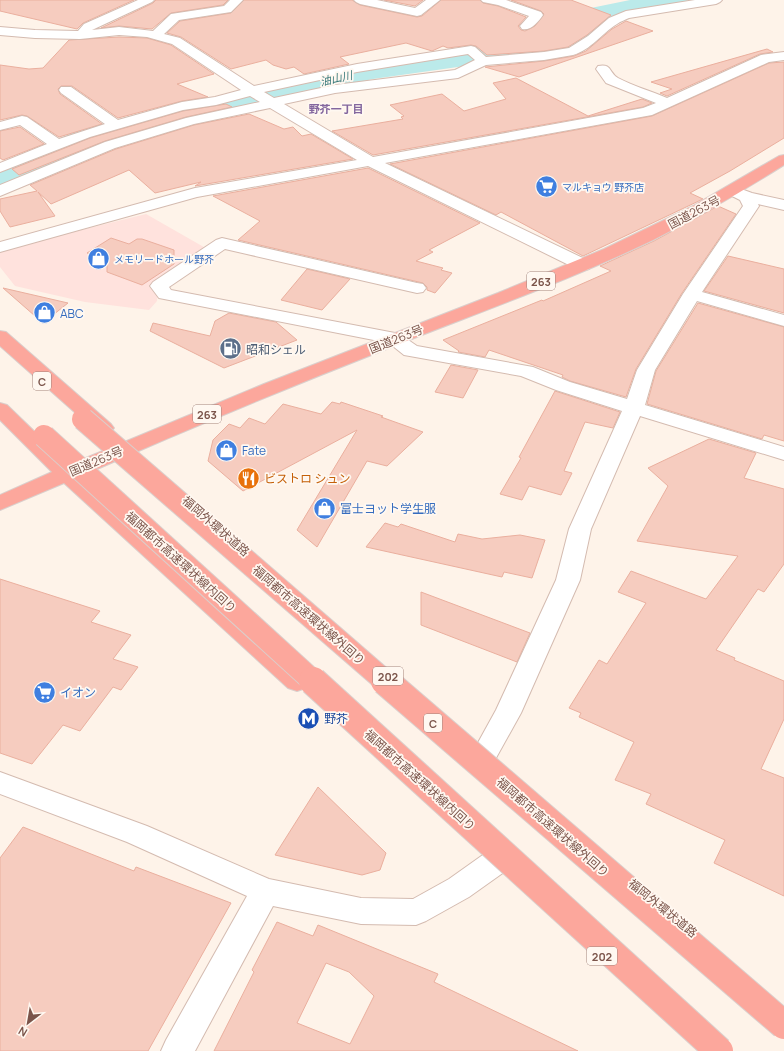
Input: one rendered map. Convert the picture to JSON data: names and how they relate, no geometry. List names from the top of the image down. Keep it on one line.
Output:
{"streets":{"highway":["国道263号","263","C","福岡外環状道路","福岡都市高速環状線内回り","福岡都市高速環状線外回り","202"]},"crossings":[["国道263号","福岡外環状道路"],["国道263号","202"]],"districts":["野芥一丁目"],"water":["油山川"],"places":{"supermarket":["マルキョウ 野芥店","イオン"],"shop":["メモリードホール野芥","ABC","Fate","富士ヨット学生服"],"fuel station":["昭和シェル"],"restaurant":["ビストロ シュン"],"metro station":["野芥"]},"north":"bottom left"}
